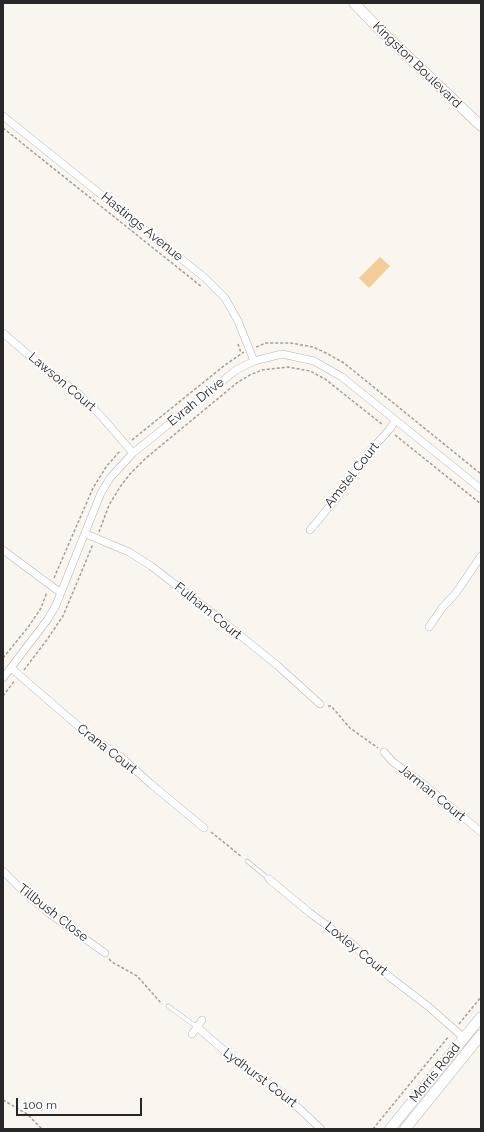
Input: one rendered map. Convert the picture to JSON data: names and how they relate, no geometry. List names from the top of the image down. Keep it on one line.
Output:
{"streets":{"street":["Kingston Boulevard","Hastings Avenue","Lawson Court","Evrah Drive","Amstel Court","Fulham Court","Crana Court","Jarman Court","Tillbush Close","Loxley Court","Morris Road","Lydhurst Court"]},"crossings":[["Hastings Avenue","Evrah Drive"],["Lawson Court","Evrah Drive"],["Evrah Drive","Amstel Court"],["Evrah Drive","Fulham Court"],["Evrah Drive","Crana Court"],["Loxley Court","Morris Road"]],"scale_bar":"100 m"}
